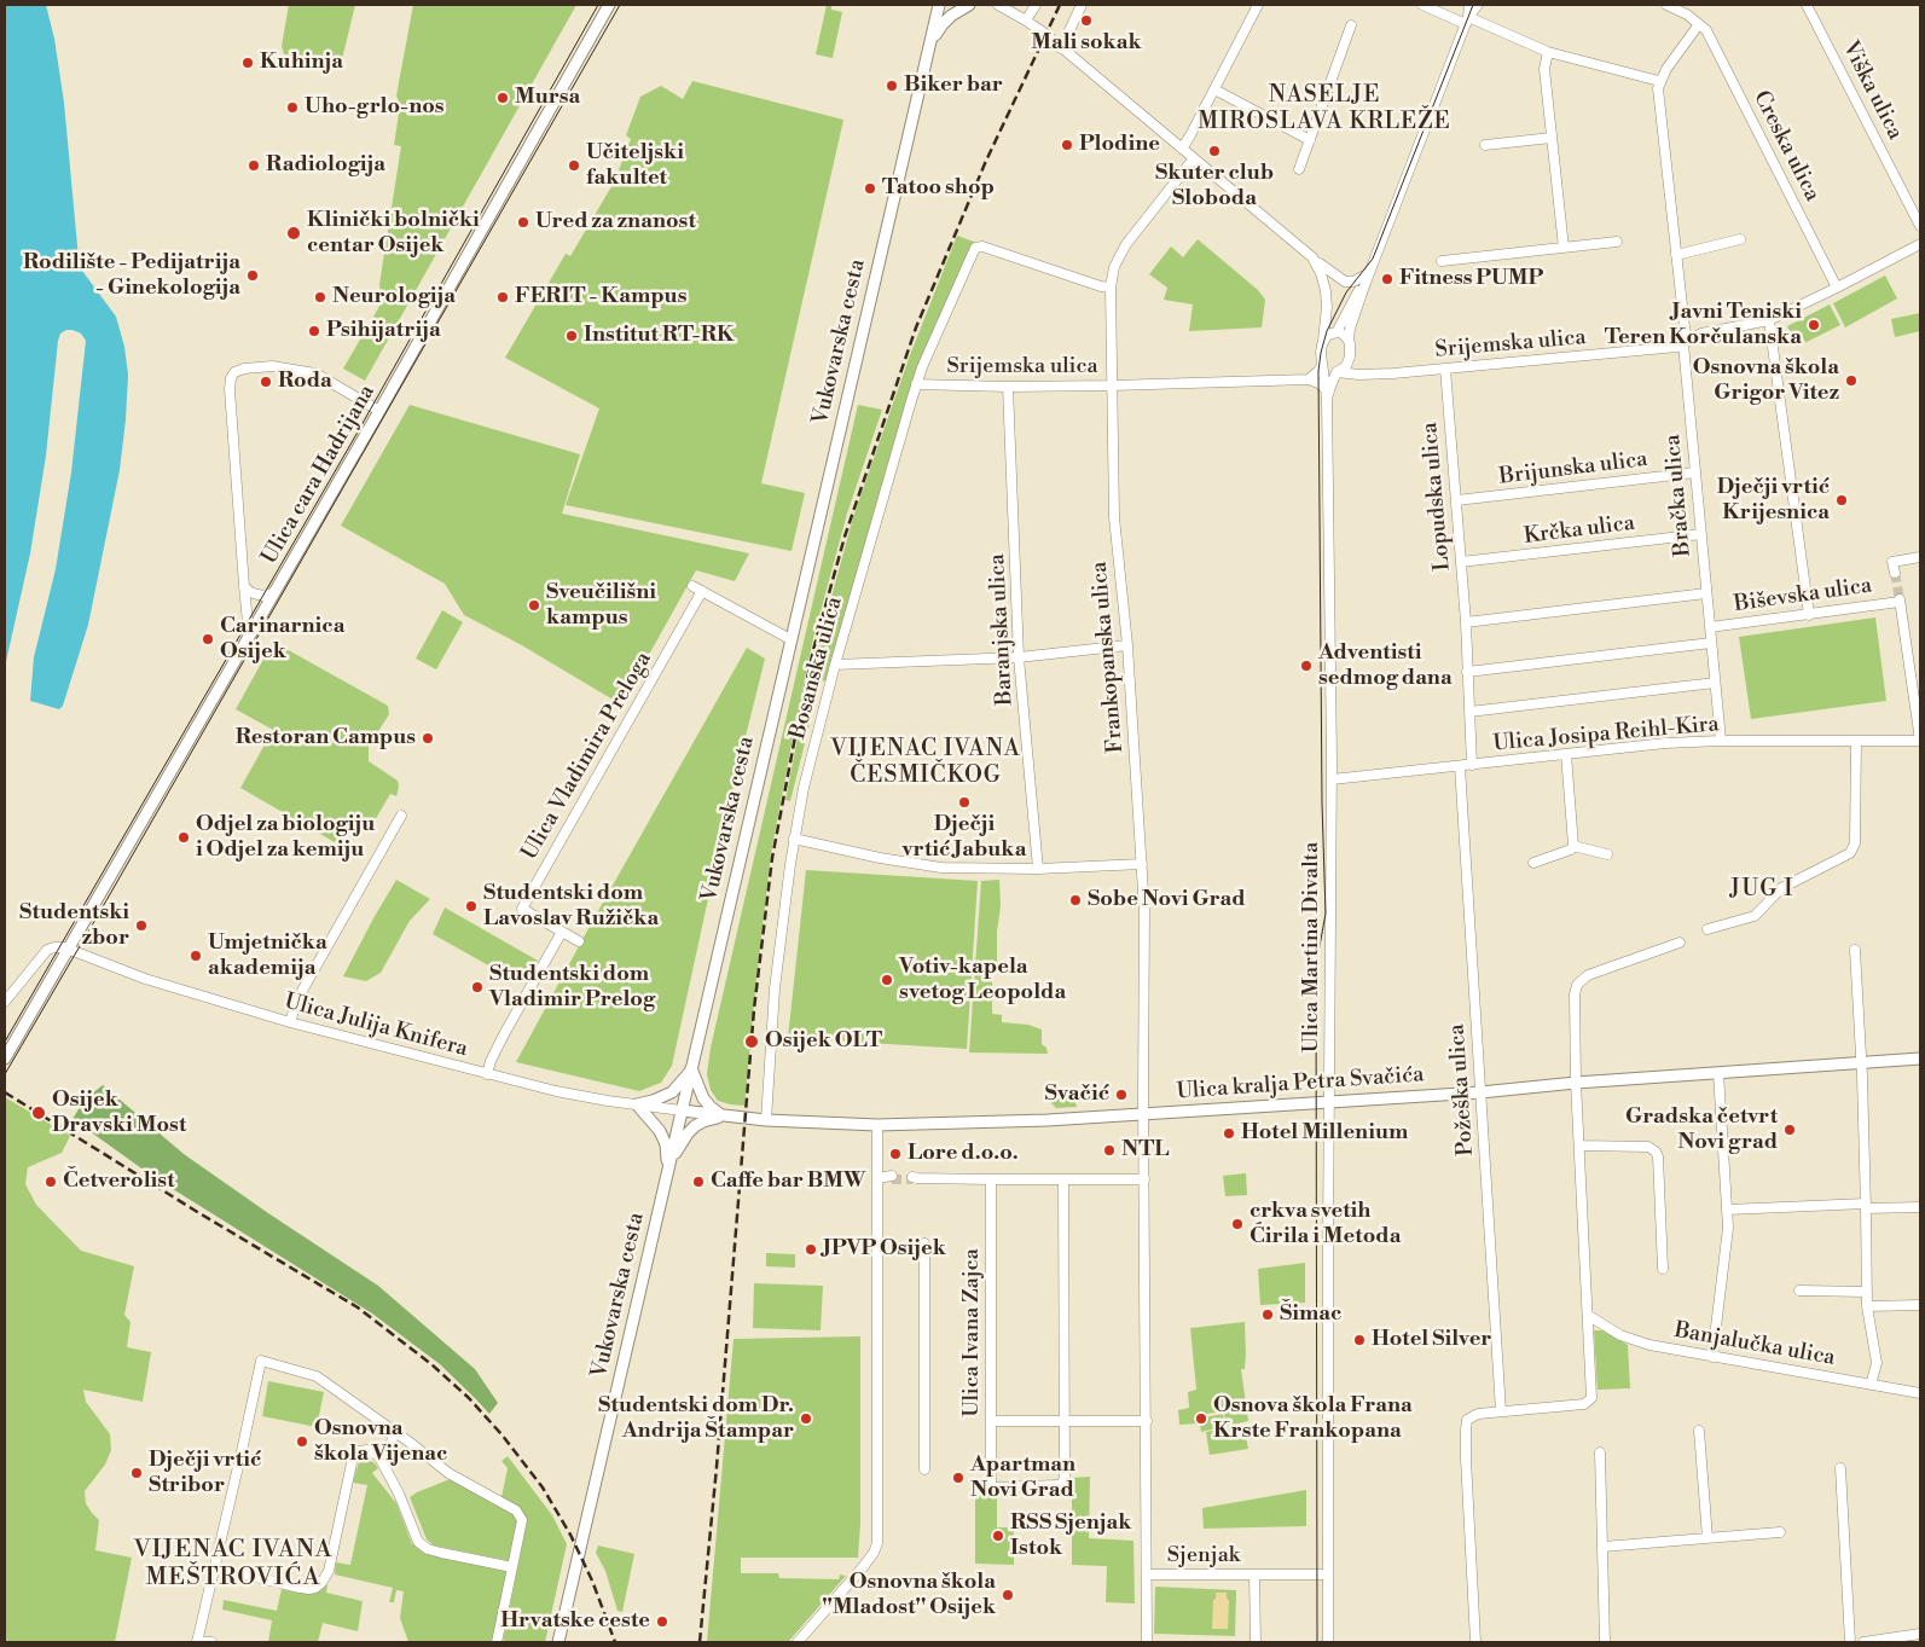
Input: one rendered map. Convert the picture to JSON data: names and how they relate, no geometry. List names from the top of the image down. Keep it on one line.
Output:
{"streets":{"main road":["Vukovarska cesta","Ulica cara Hadrijana","Ulica kralja Petra Svačića"],"street":["Viška ulica","Creska ulica","Srijemska ulica","Brijunska ulica","Bračka ulica","Lopudska ulica","Krčka ulica","Biševska ulica","Baranjska ulica","Frankopanska ulica","Bosanska ulica","Ulica Josipa Reihl-Kira","Ulica Vladimira Preloga","Ulica Martina Divalta","Ulica Julija Knifera","Požeška ulica","Ulica Ivana Zajca","Banjalučka ulica","Sjenjak"]},"crossings":[["Creska ulica","Srijemska ulica"],["Creska ulica","Bračka ulica"],["Vukovarska cesta","Ulica Julija Knifera"],["Vukovarska cesta","Ulica kralja Petra Svačića"],["Srijemska ulica","Bračka ulica"],["Srijemska ulica","Lopudska ulica"],["Srijemska ulica","Baranjska ulica"],["Srijemska ulica","Frankopanska ulica"],["Srijemska ulica","Bosanska ulica"],["Srijemska ulica","Ulica Martina Divalta"],["Brijunska ulica","Bračka ulica"],["Brijunska ulica","Lopudska ulica"],["Ulica cara Hadrijana","Ulica Julija Knifera"],["Bračka ulica","Krčka ulica"],["Bračka ulica","Biševska ulica"],["Bračka ulica","Ulica Josipa Reihl-Kira"],["Lopudska ulica","Krčka ulica"],["Lopudska ulica","Ulica Josipa Reihl-Kira"],["Biševska ulica","Ulica Josipa Reihl-Kira"],["Frankopanska ulica","Bosanska ulica"],["Frankopanska ulica","Ulica kralja Petra Svačića"],["Frankopanska ulica","Sjenjak"],["Bosanska ulica","Ulica kralja Petra Svačića"],["Ulica Josipa Reihl-Kira","Ulica Martina Divalta"],["Ulica Josipa Reihl-Kira","Požeška ulica"],["Ulica Martina Divalta","Ulica kralja Petra Svačića"],["Ulica Martina Divalta","Sjenjak"],["Ulica Julija Knifera","Ulica kralja Petra Svačića"],["Ulica kralja Petra Svačića","Požeška ulica"]],"districts":["NASELJE MIROSLAVA KRLEŽE","VIJENAC IVANA ČESMIČKOG","JUG I","VIJENAC IVANA MEŠTROVIĆA"],"places":["Mali sokak","Kuhinja","Biker bar","Mursa","Uho-grlo-nos","Plodine","Skuter club Sloboda","Radiologija","Učiteljski fakultet","Tatoo shop","Ured za znanost","Klinički bolnički centar Osijek","Rodilište - Pedijatrija - Ginekologija","Fitness PUMP","Neurologija","FERIT - Kampus","Javni Teniski Teren Korčulanska","Psihijatrija","Institut RT-RK","Osnovna škola Grigor Vitez","Roda","Dječji vrtić Krijesnica","Sveučilišni kampus","Carinarnica Osijek","Adventisti sedmog dana","Restoran Campus","Dječji vrtić Jabuka","Odjel za biologiju i Odjel za kemiju","Sobe Novi Grad","Studentski dom Lavoslav Ružička","Studentski zbor","Umjetnička akademija","Votiv-kapela svetog Leopolda","Studentski dom Vladimir Prelog","Osijek OLT","Svačić","Osijek Dravski Most","Gradska četvrt Novi grad","Hotel Millenium","NTL","Lore d.o.o.","Četverolist","Caffe bar BMW","crkva svetih Ćirila i Metoda","JPVP Osijek","Šimac","Hotel Silver","Studentski dom Dr. Andrija Štampar","Osnova škola Frana Krste Frankopana","Osnovna škola Vijenac","Dječji vrtić Stribor","Apartman Novi Grad","RSS Sjenjak Istok","Osnovna škola ''Mladost'' Osijek","Hrvatske ceste"]}
